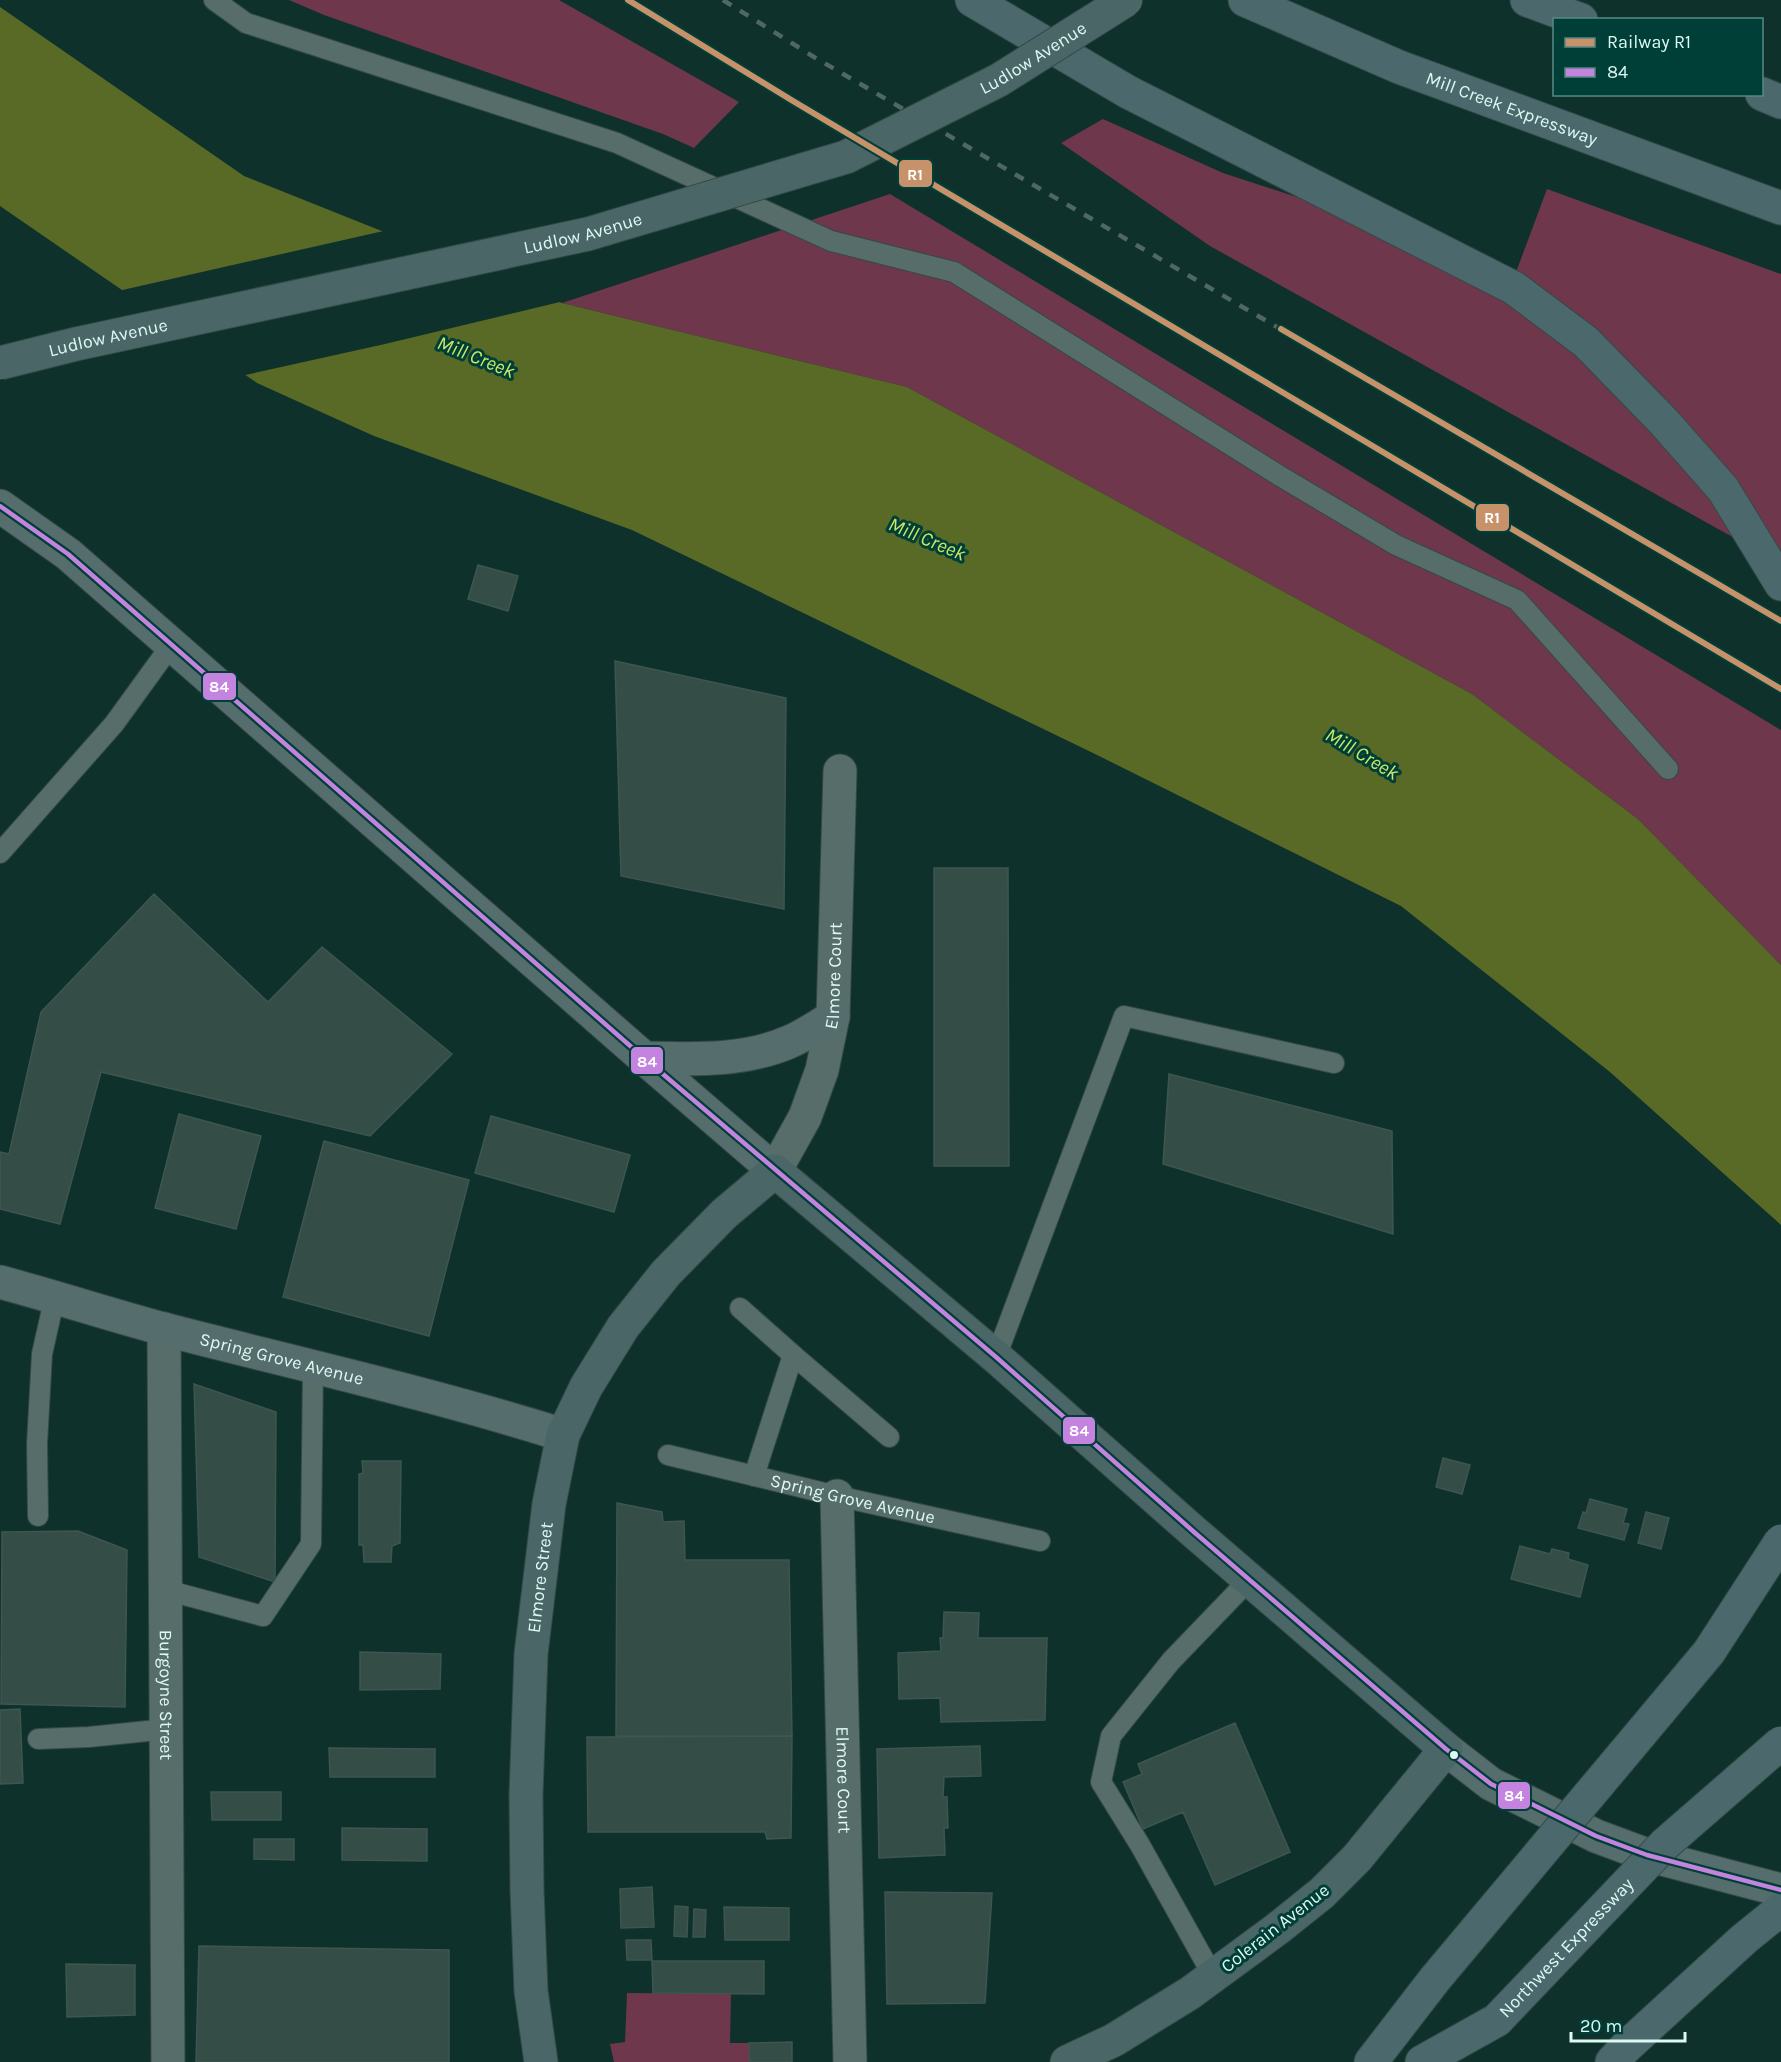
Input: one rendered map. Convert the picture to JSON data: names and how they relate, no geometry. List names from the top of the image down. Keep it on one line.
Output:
{"streets":{"highway":["Mill Creek Expressway","Northwest Expressway"],"main road":["Ludlow Avenue","Spring Grove Avenue","Elmore Street","Colerain Avenue"],"street":["Elmore Court","Burgoyne Street"]},"crossings":[["Elmore Court","Spring Grove Avenue"],["Elmore Court","Elmore Street"],["Spring Grove Avenue","Elmore Street"],["Spring Grove Avenue","Burgoyne Street"]],"water":["Mill Creek"],"lines":["rail line R1","transit line 84"],"legend":["Railway R1","84"],"scale_bar":"20 m"}
